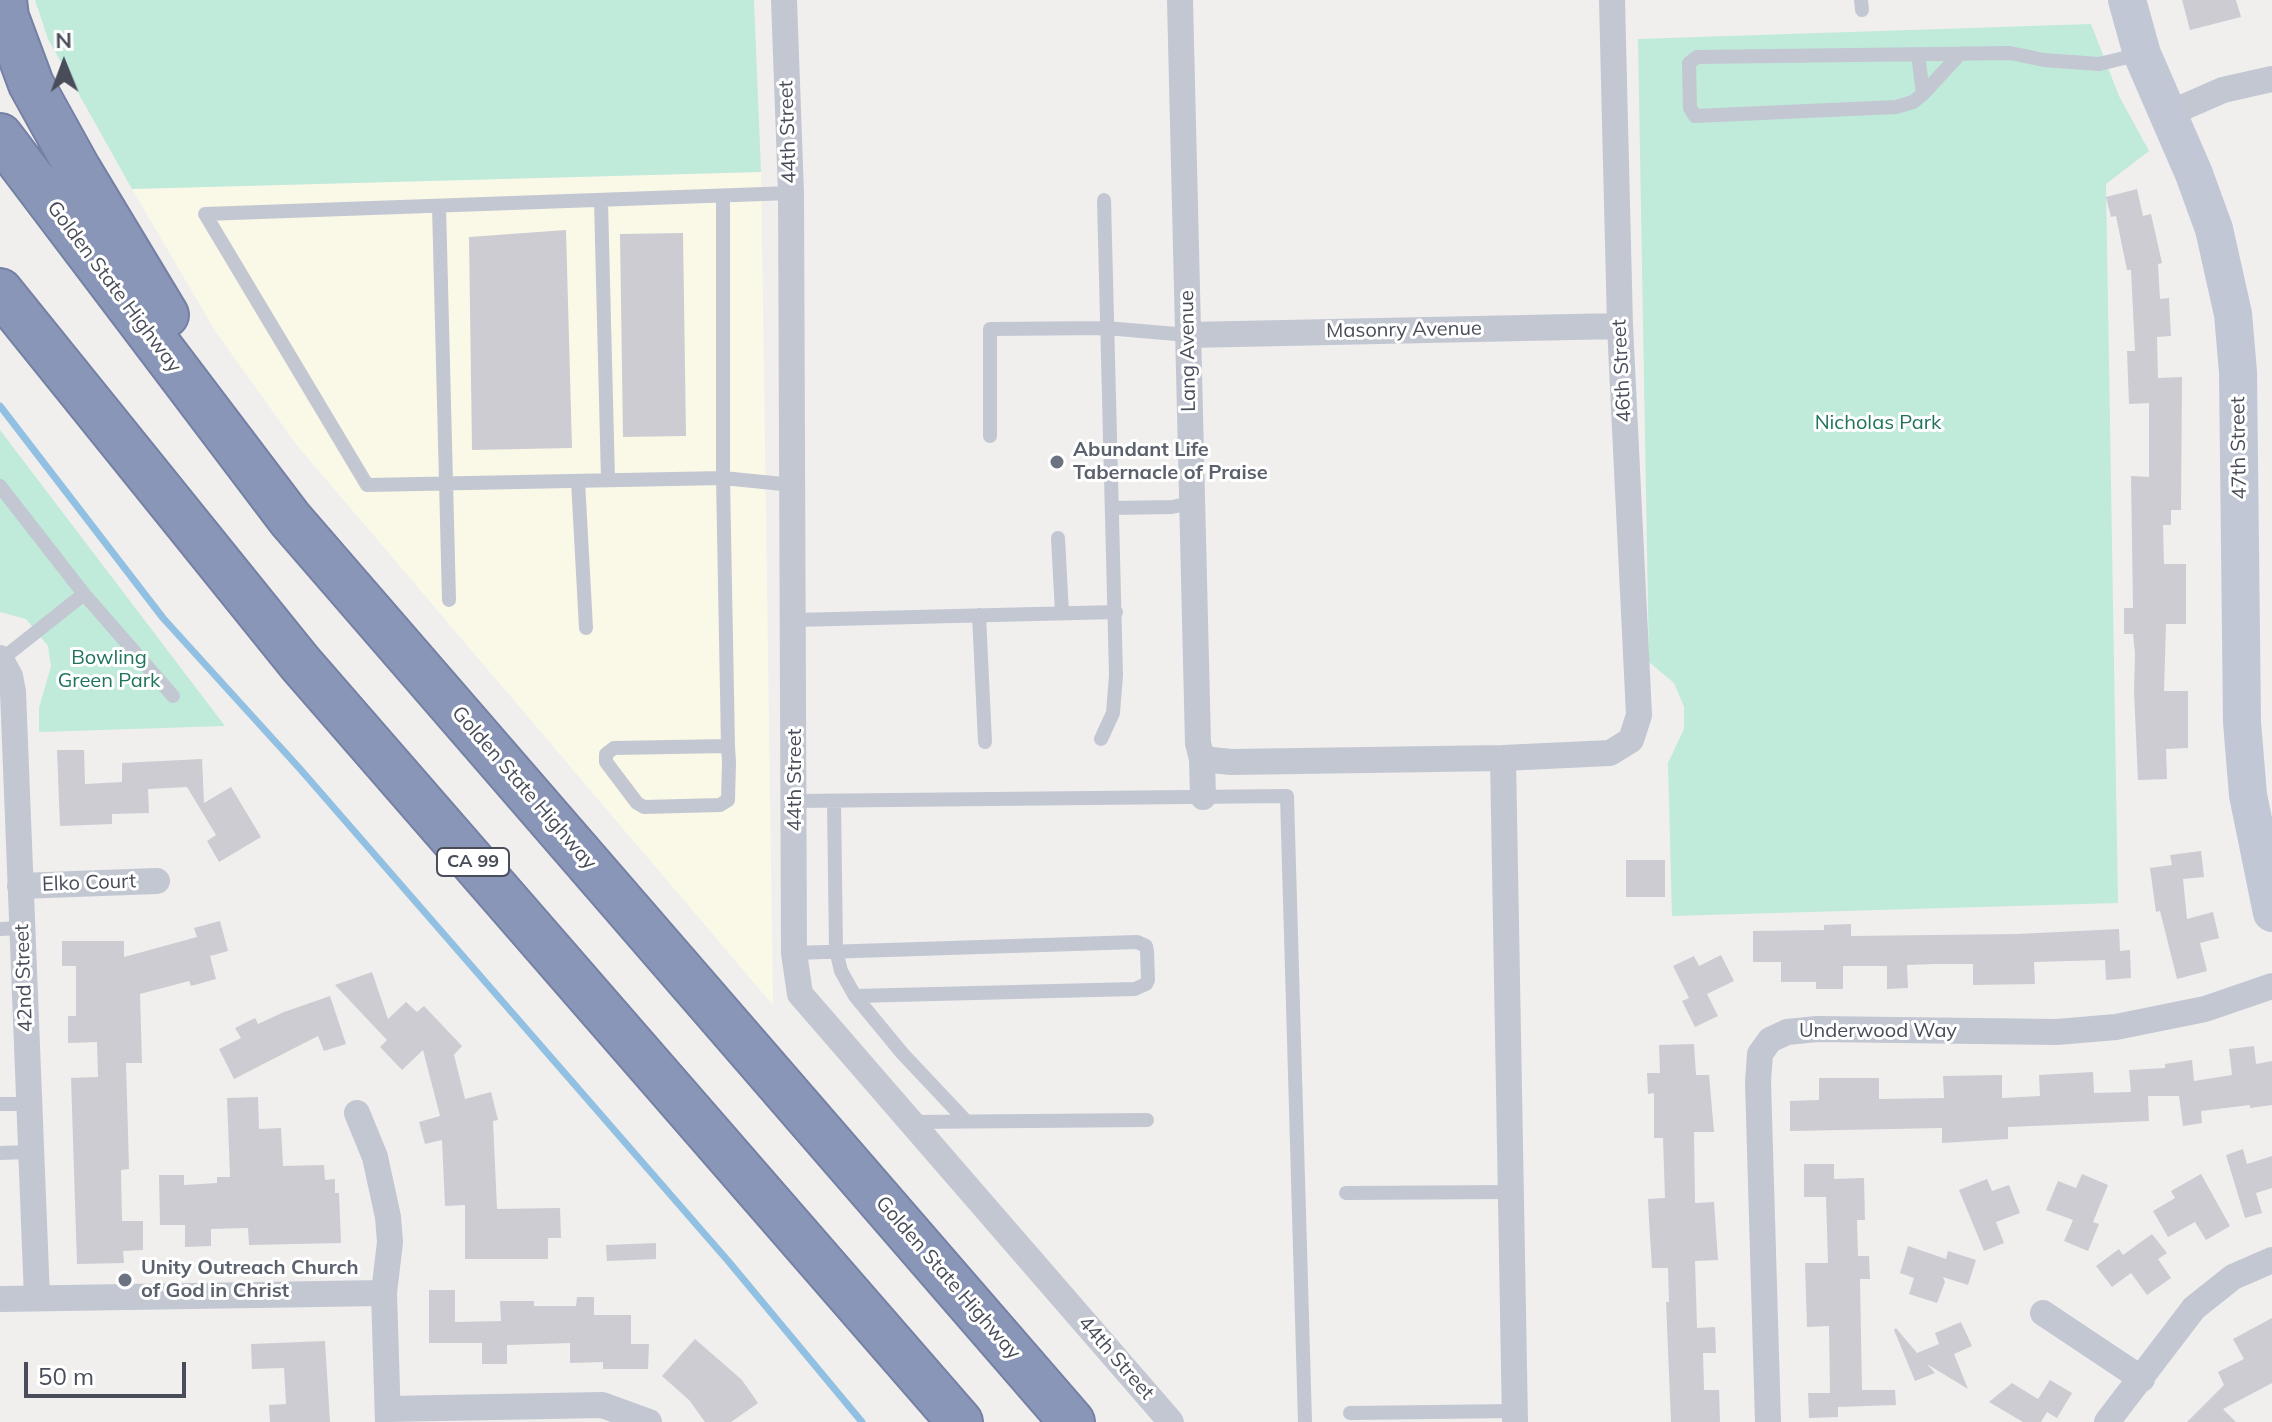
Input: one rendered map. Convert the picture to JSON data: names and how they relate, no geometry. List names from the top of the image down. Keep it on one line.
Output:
{"streets":{"highway":["Golden State Highway","CA 99"],"street":["44th Street","Masonry Avenue","Lang Avenue","46th Street","47th Street","Elko Court","42nd Street","Underwood Way"]},"crossings":[["Masonry Avenue","Lang Avenue"],["Masonry Avenue","46th Street"],["Elko Court","42nd Street"]],"parks":["Nicholas Park","Bowling Green Park"],"places":["Abundant Life Tabernacle of Praise","Unity Outreach Church of God in Christ"],"scale_bar":"50 m","north":"top"}
